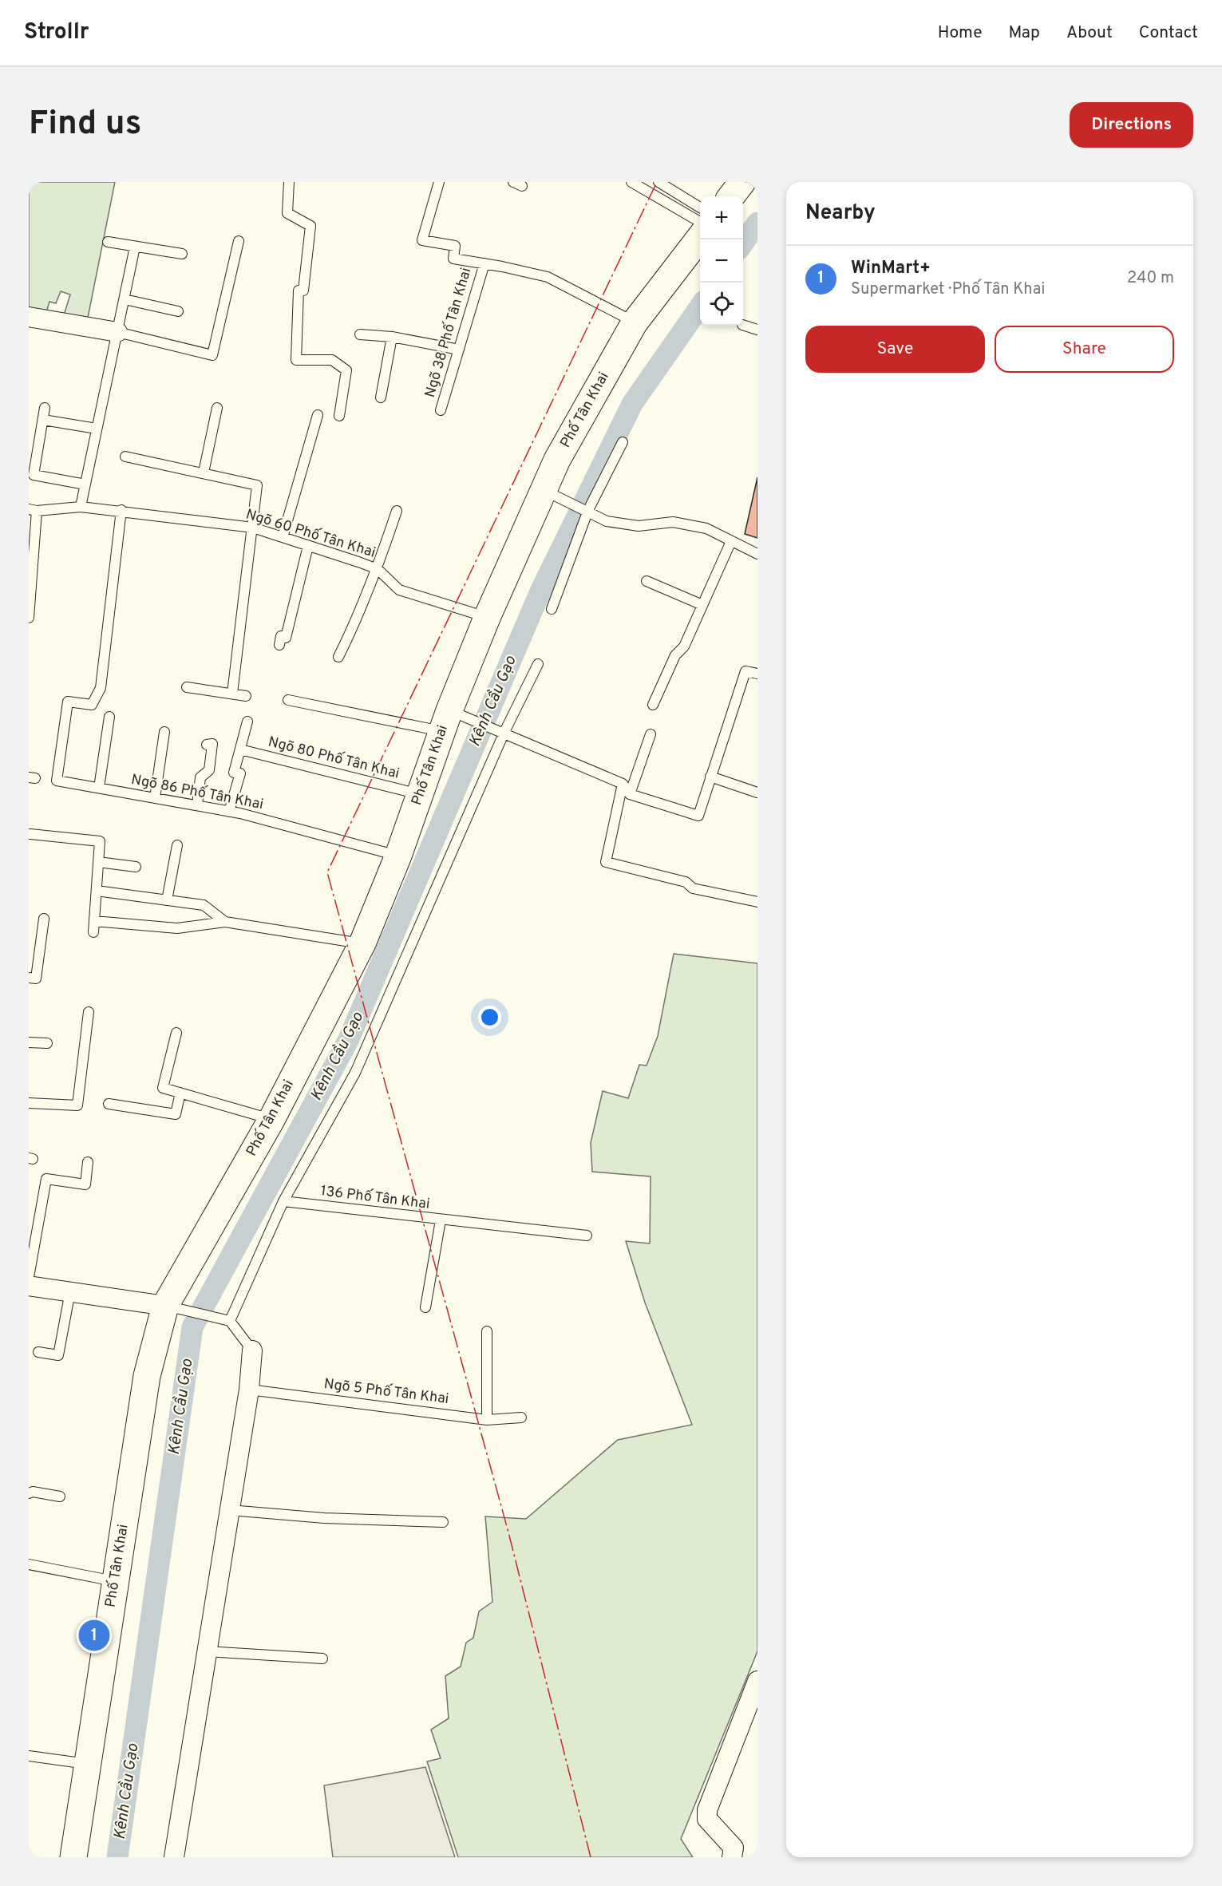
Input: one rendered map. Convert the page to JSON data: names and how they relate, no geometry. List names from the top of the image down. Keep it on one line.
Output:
{"streets":{"street":["Phố Tân Khai"],"lane":["Ngõ 38 Phố Tân Khai","Ngõ 60 Phố Tân Khai","Ngõ 80 Phố Tân Khai","Ngõ 86 Phố Tân Khai","136 Phố Tân Khai","Ngõ 5 Phố Tân Khai"]},"crossings":[["Ngõ 38 Phố Tân Khai","Phố Tân Khai"],["Phố Tân Khai","Ngõ 60 Phố Tân Khai"],["Phố Tân Khai","Ngõ 80 Phố Tân Khai"],["Phố Tân Khai","Ngõ 86 Phố Tân Khai"],["Ngõ 60 Phố Tân Khai","Ngõ 86 Phố Tân Khai"]],"water":["Kênh Cầu Gạo"],"page":{"header":"Strollr","nav":["Home","Map","About","Contact"],"buttons":["Directions",["Save","Share"]],"title":"Find us","heading":"Nearby","map_buttons":["+","−"],"list":[{"mark":"1","name":"WinMart+","note":"Supermarket · Phố Tân Khai","value":"240 m"}],"pins":"1"}}
